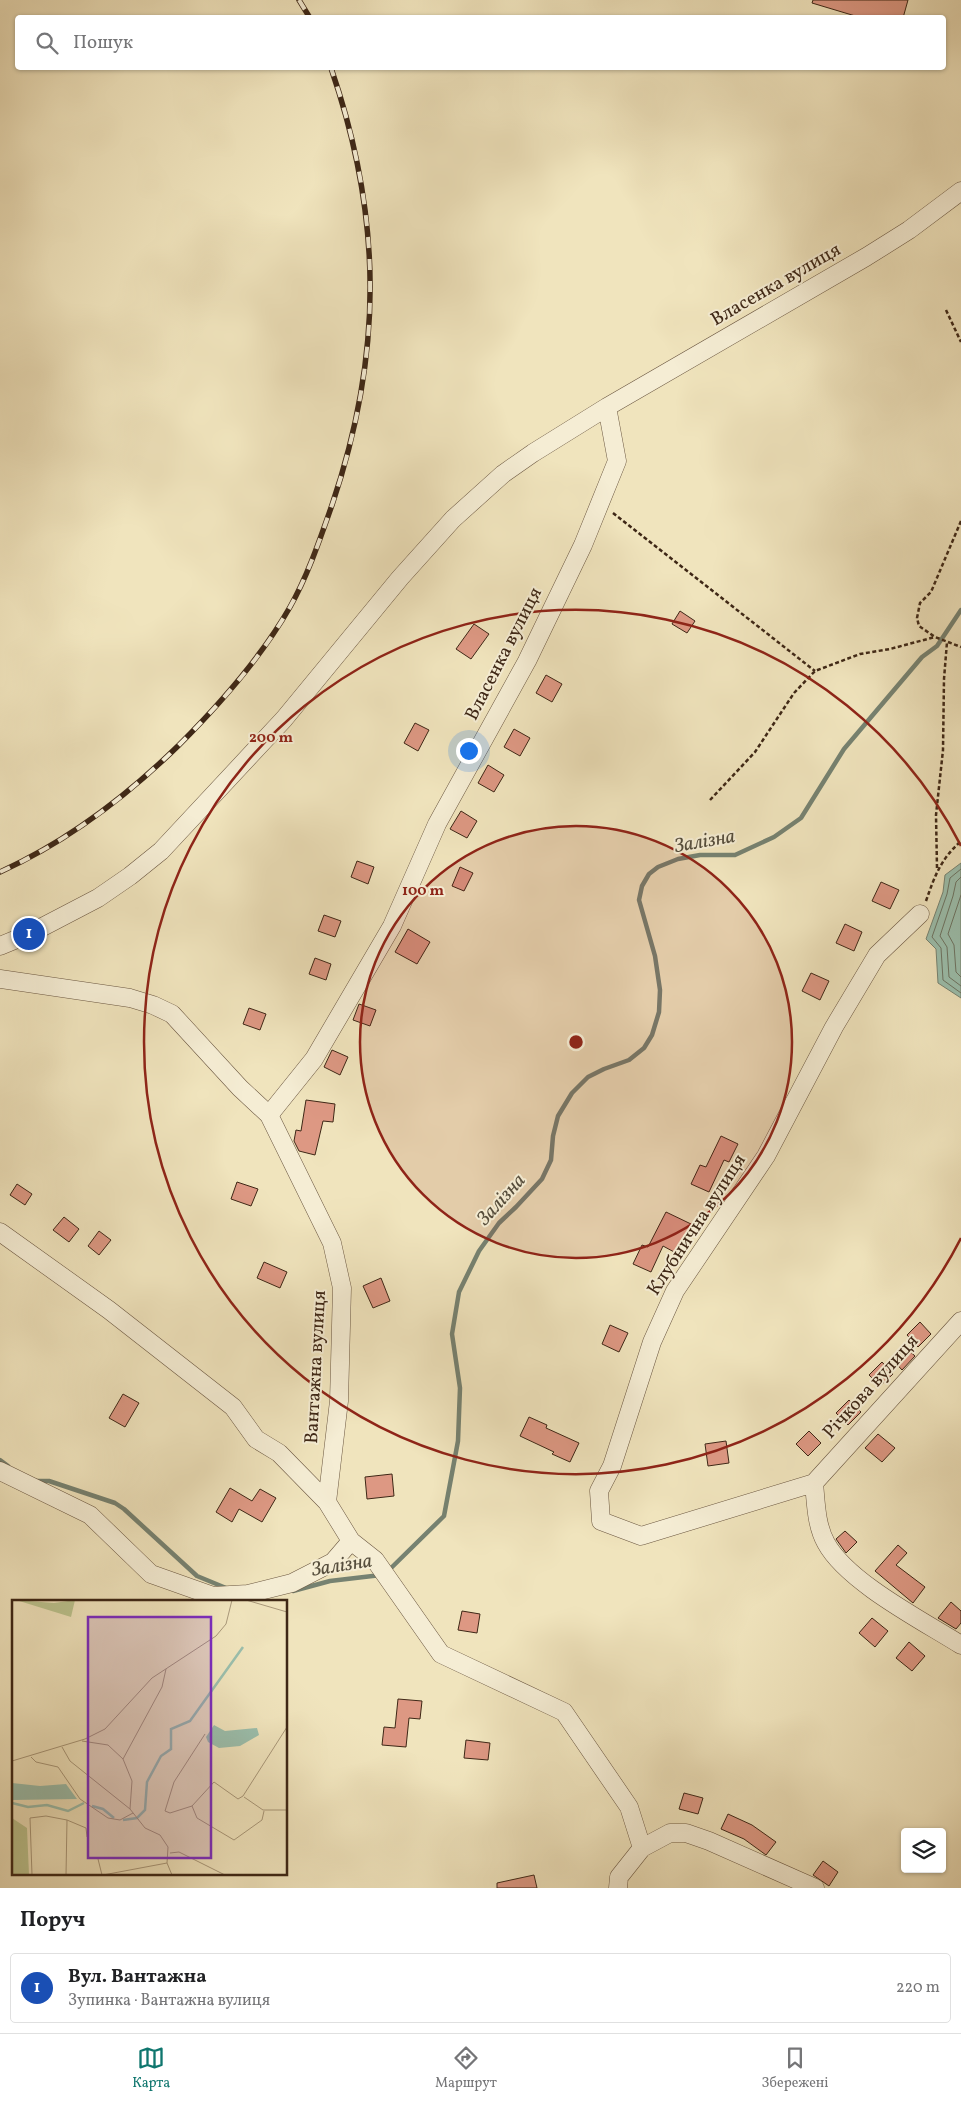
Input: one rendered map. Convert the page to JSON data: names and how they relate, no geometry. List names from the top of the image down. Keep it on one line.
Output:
{"streets":{"street":["Власенка вулиця","Клубнична вулиця","Вантажна вулиця","Річкова вулиця"]},"crossings":[["Власенка вулиця","Вантажна вулиця"],["Клубнична вулиця","Річкова вулиця"]],"water":["Залізна"],"page":{"search":"Пошук","pins":"1","heading":"Поруч","list":[{"mark":"1","name":"Вул. Вантажна","note":"Зупинка · Вантажна вулиця","value":"220 m"}],"nav":["Карта","Маршрут","Збережені"]},"rings":["200 m","100 m"]}
